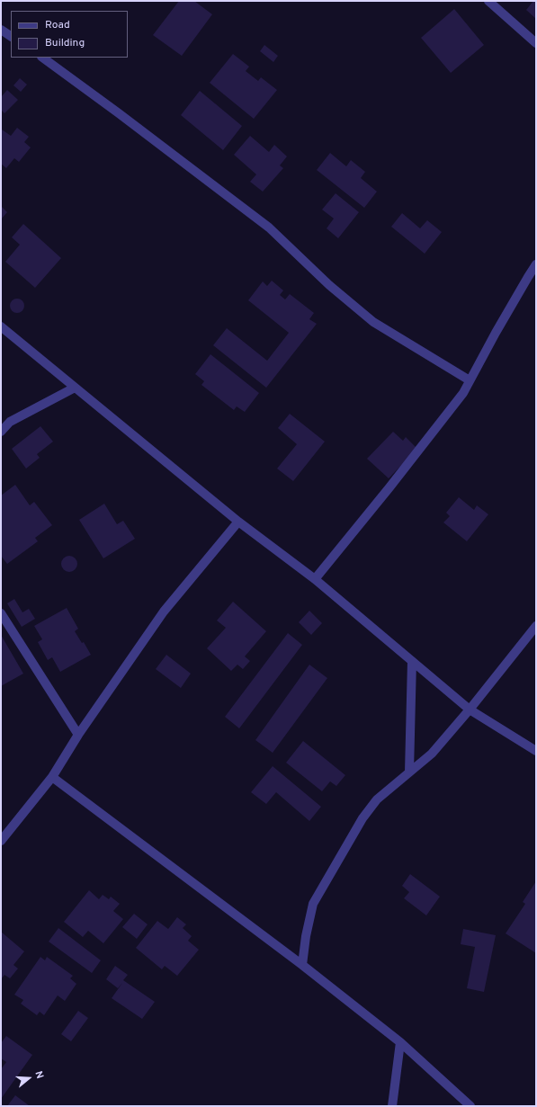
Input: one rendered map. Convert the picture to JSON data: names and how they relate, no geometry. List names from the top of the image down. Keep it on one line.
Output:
{"legend":["Road","Building"],"north":"right"}
